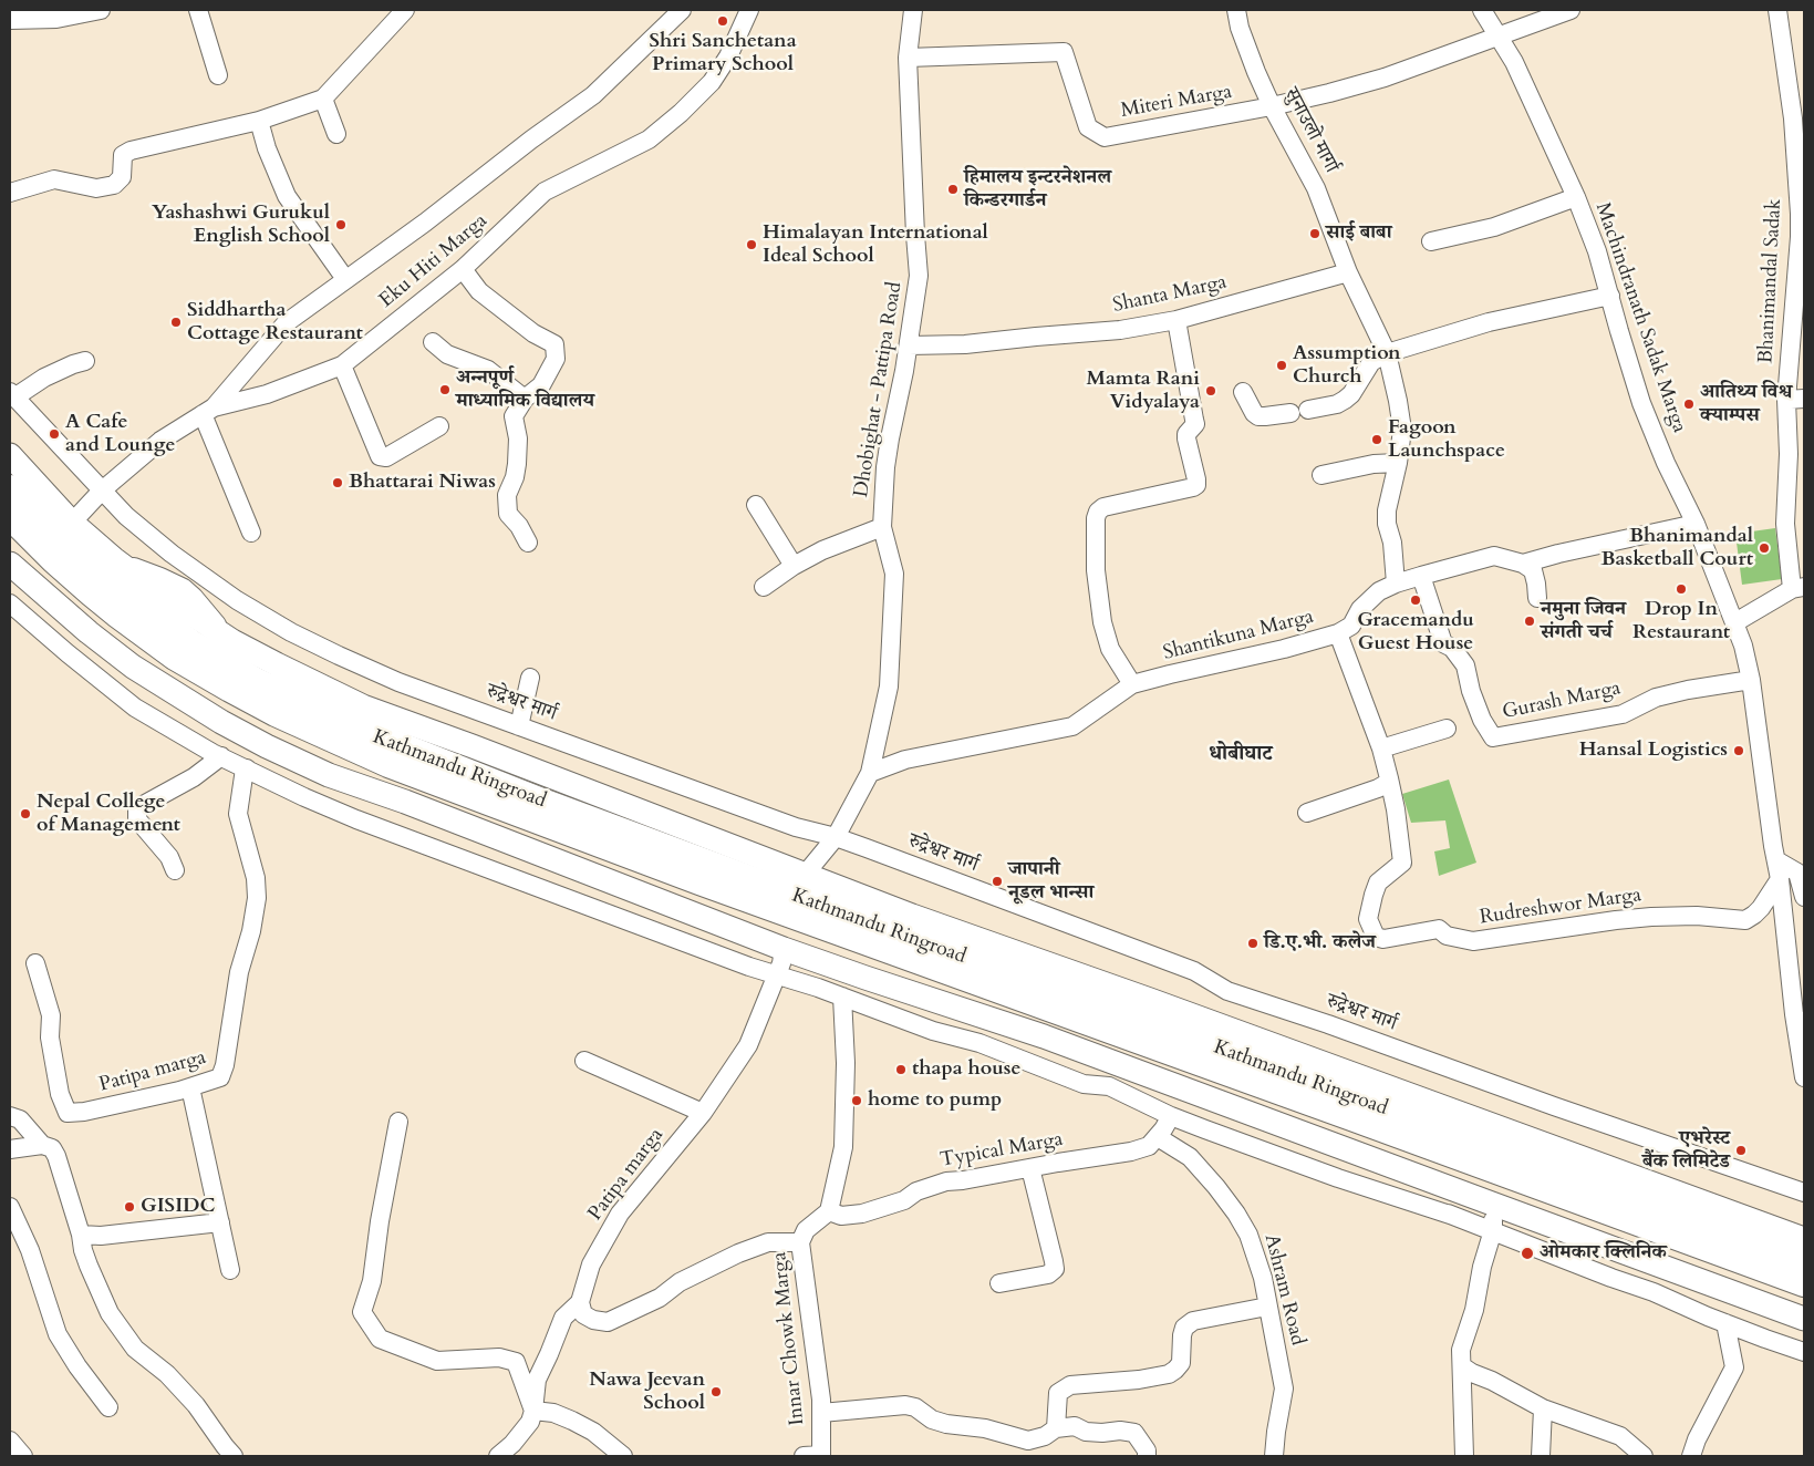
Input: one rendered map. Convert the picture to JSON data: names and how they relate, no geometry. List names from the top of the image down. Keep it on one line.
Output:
{"streets":{"highway":["Kathmandu Ringroad"],"street":["Miteri Marga","सुनाउलो मार्गा","Eku Hiti Marga","Bhanimandal Sadak","Shanta Marga","Machindranath Sadak Marga","Dhobighat - Pattipa Road","Shantikuna Marga","Gurash Marga","रुद्रेश्वर मार्ग","Rudreshwor Marga","Patipa marga","Typical Marga","Ashram Road","Innar Chowk Marga"]},"crossings":[["Miteri Marga","सुनाउलो मार्गा"],["Miteri Marga","Machindranath Sadak Marga"],["Miteri Marga","Dhobighat - Pattipa Road"],["सुनाउलो मार्गा","Shanta Marga"],["Eku Hiti Marga","रुद्रेश्वर मार्ग"],["Bhanimandal Sadak","Machindranath Sadak Marga"],["Shanta Marga","Dhobighat - Pattipa Road"],["Machindranath Sadak Marga","Gurash Marga"],["Machindranath Sadak Marga","Rudreshwor Marga"],["Dhobighat - Pattipa Road","Shantikuna Marga"],["Shantikuna Marga","Gurash Marga"],["Typical Marga","Ashram Road"],["Typical Marga","Innar Chowk Marga"]],"districts":["धोबीघाट"],"places":["Shri Sanchetana Primary School","हिमालय इन्टरनेशनल किन्डरगार्डन","Yashashwi Gurukul English School","साई बाबा","Himalayan International Ideal School","Siddhartha Cottage Restaurant","Assumption Church","अन्‍नपूर्ण माध्यामिक विद्यालय","Mamta Rani Vidyalaya","आतिथ्य विश्व क्याम्पस","A Cafe and Lounge","Fagoon Launchspace","Bhattarai Niwas","Bhanimandal Basketball Court","Drop In Restaurant","Gracemandu Guest House","नमुना जिवन संगती चर्च","Hansal Logistics","Nepal College of Management","जापानी नूडल भान्सा","डि.ए.भी. कलेज","thapa house","home to pump","एभरेस्ट बैंक लिमिटेड","GISIDC","ओमकार क्लिनिक","Nawa Jeevan School"]}
